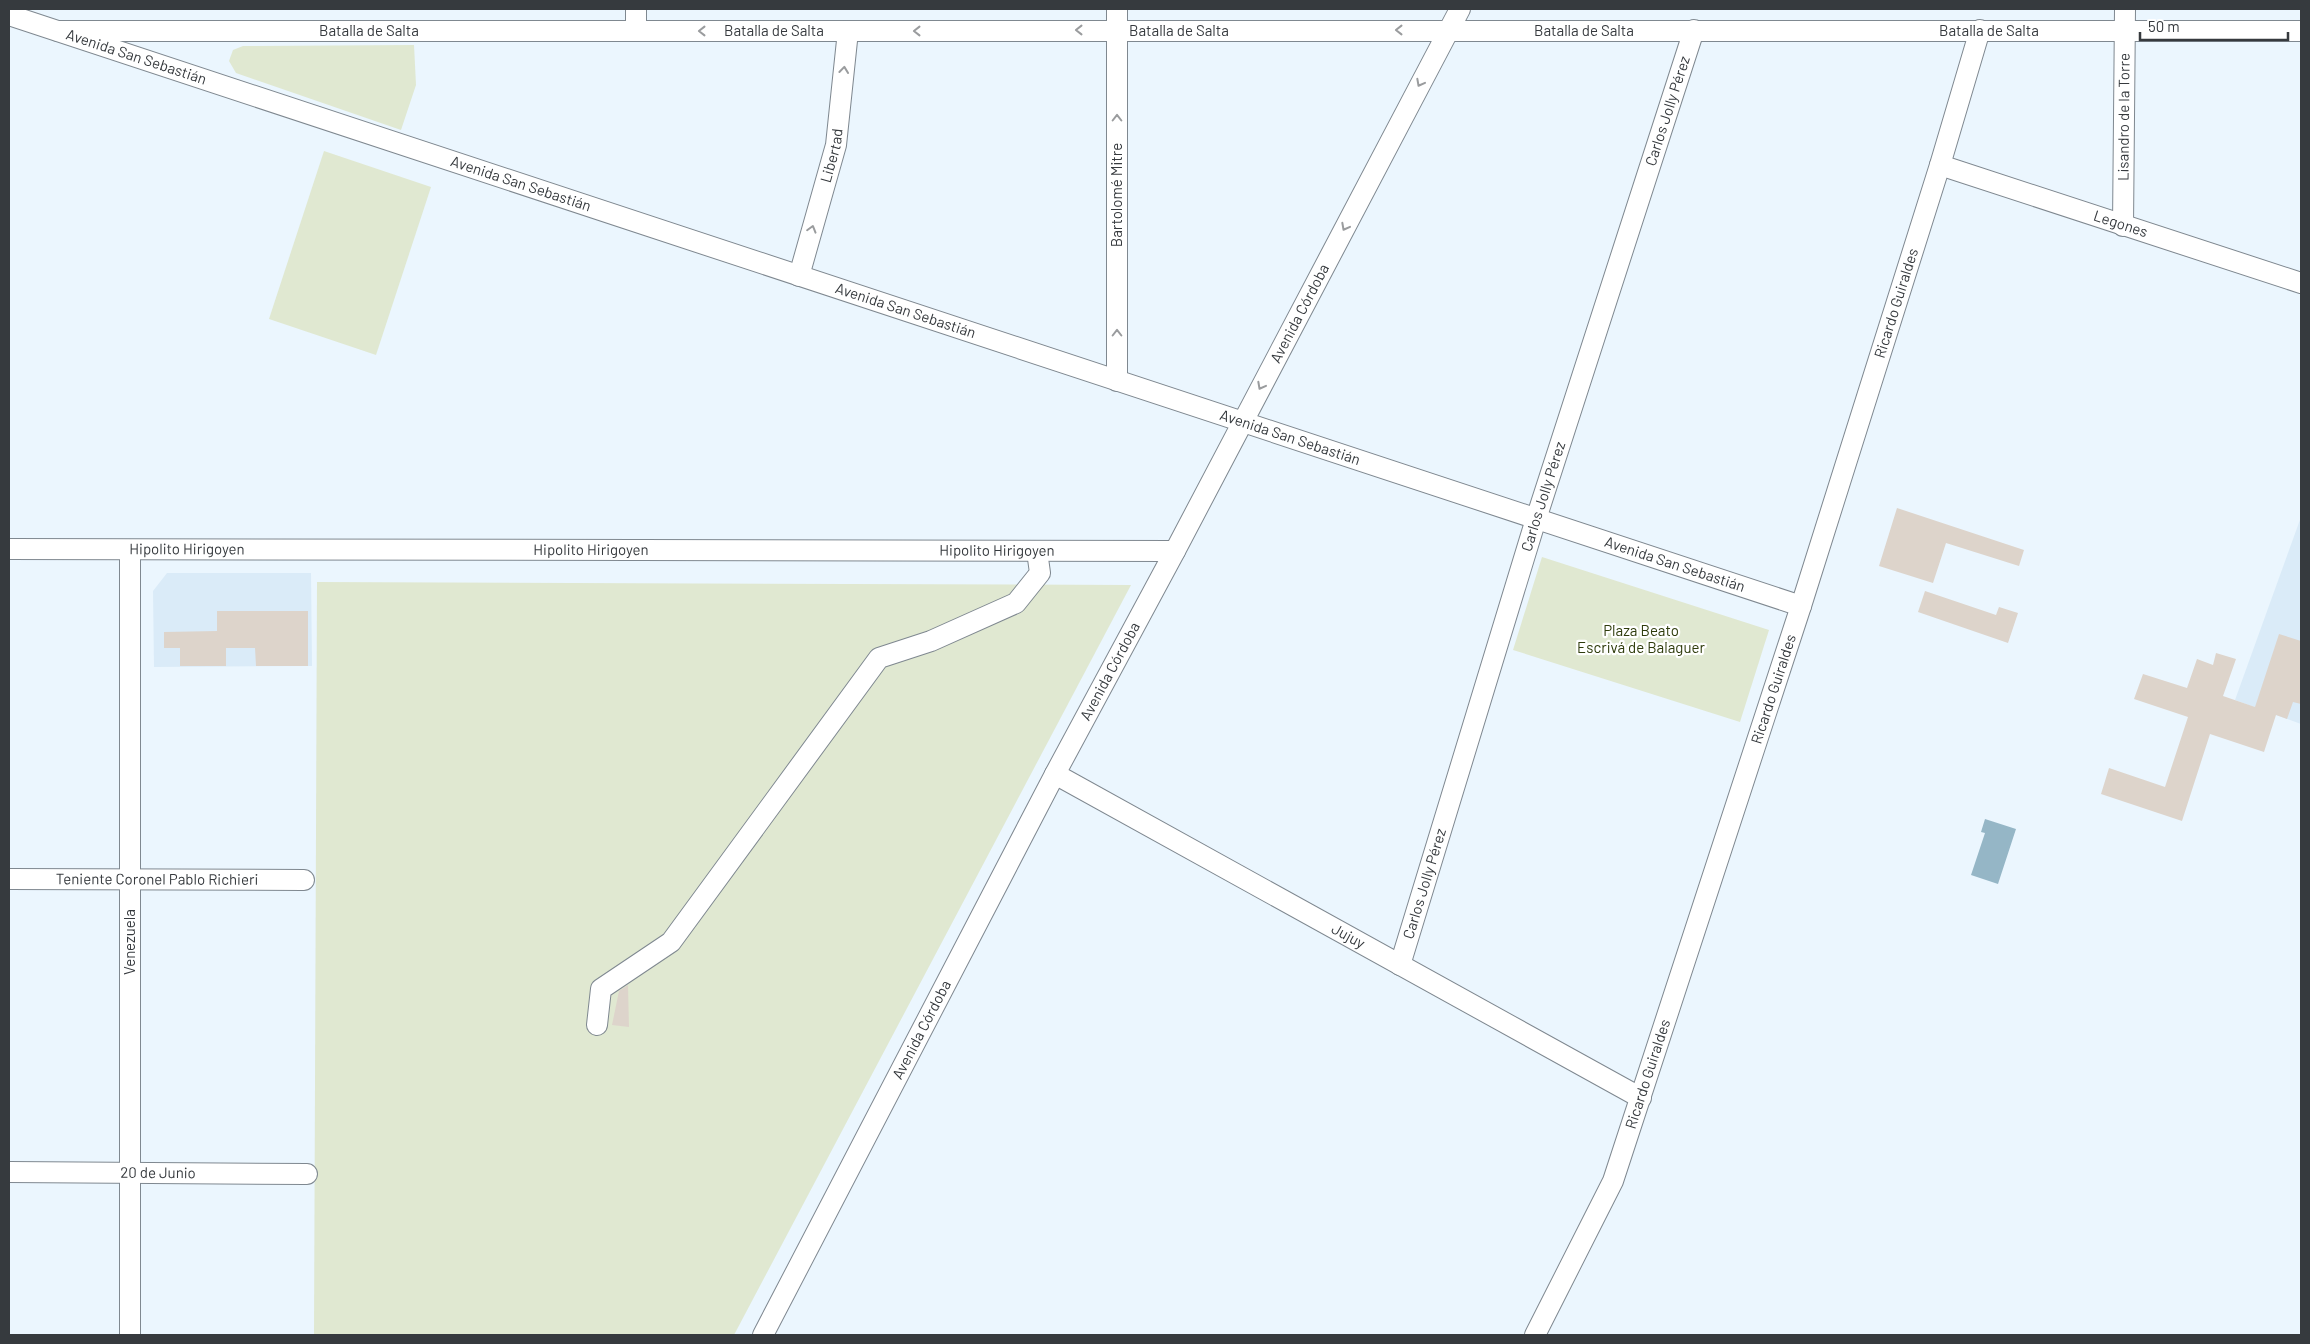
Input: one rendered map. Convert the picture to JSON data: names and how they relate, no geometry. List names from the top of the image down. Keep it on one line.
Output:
{"streets":{"street":["Batalla de Salta","Avenida San Sebastián","Carlos Jolly Pérez","Lisandro de la Torre","Libertad","Bartolomé Mitre","Legones","Ricardo Guiraldes","Avenida Córdoba","Hipolito Hirigoyen","Teniente Coronel Pablo Richieri","Jujuy","Venezuela","20 de Junio"]},"crossings":[["Batalla de Salta","Avenida San Sebastián"],["Batalla de Salta","Carlos Jolly Pérez"],["Batalla de Salta","Lisandro de la Torre"],["Batalla de Salta","Libertad"],["Batalla de Salta","Bartolomé Mitre"],["Batalla de Salta","Ricardo Guiraldes"],["Batalla de Salta","Avenida Córdoba"],["Avenida San Sebastián","Carlos Jolly Pérez"],["Avenida San Sebastián","Libertad"],["Avenida San Sebastián","Bartolomé Mitre"],["Avenida San Sebastián","Ricardo Guiraldes"],["Avenida San Sebastián","Avenida Córdoba"],["Carlos Jolly Pérez","Jujuy"],["Lisandro de la Torre","Legones"],["Legones","Ricardo Guiraldes"],["Ricardo Guiraldes","Jujuy"],["Avenida Córdoba","Hipolito Hirigoyen"],["Avenida Córdoba","Jujuy"],["Hipolito Hirigoyen","Venezuela"],["Teniente Coronel Pablo Richieri","Venezuela"],["Venezuela","20 de Junio"]],"one_way":["Batalla de Salta","Libertad","Bartolomé Mitre"],"parks":["Plaza Beato Escrivá de Balaguer"],"scale_bar":"50 m"}
